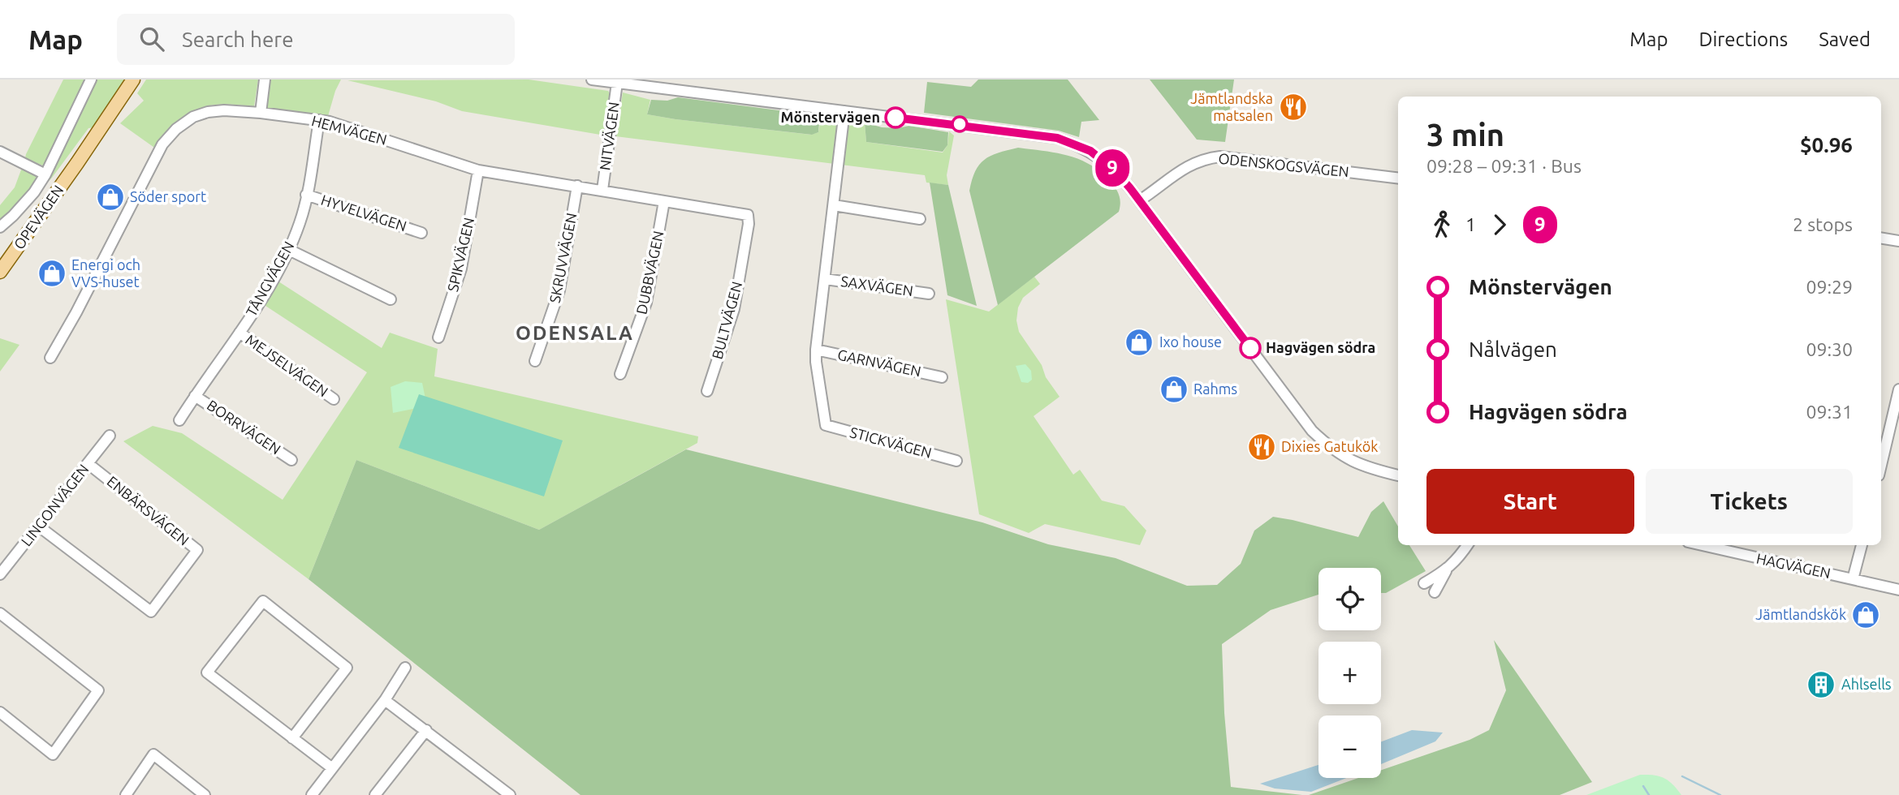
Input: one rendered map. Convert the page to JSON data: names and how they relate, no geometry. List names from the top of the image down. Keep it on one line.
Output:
{"streets":{"main road":["OPEVÄGEN"],"street":["HEMVÄGEN","NITVÄGEN","ODENSKOGSVÄGEN","HYVELVÄGEN","SPIKVÄGEN","SKRUVVÄGEN","DUBBVÄGEN","TÅNGVÄGEN","SAXVÄGEN","BULTVÄGEN","GARNVÄGEN","MEJSELVÄGEN","BORRVÄGEN","STICKVÄGEN","LINGONVÄGEN","ENBÄRSVÄGEN","HAGVÄGEN"]},"crossings":[["HEMVÄGEN","NITVÄGEN"],["HEMVÄGEN","SPIKVÄGEN"],["HEMVÄGEN","SKRUVVÄGEN"],["HEMVÄGEN","DUBBVÄGEN"],["HEMVÄGEN","TÅNGVÄGEN"],["HEMVÄGEN","BULTVÄGEN"],["HYVELVÄGEN","TÅNGVÄGEN"],["TÅNGVÄGEN","MEJSELVÄGEN"],["TÅNGVÄGEN","BORRVÄGEN"],["GARNVÄGEN","STICKVÄGEN"],["LINGONVÄGEN","ENBÄRSVÄGEN"]],"districts":["ODENSALA"],"places":{"restaurant":["Jämtlandska matsalen","Dixies Gatukök"],"other":["Mönstervägen","Hagvägen södra"],"shop":["Söder sport","Energi och VVS-huset","Ixo house","Rahms","Jämtlandskök"],"building":["Ahlsells"]},"lines":["bus line 9"],"page":{"header":"Map","search":"Search here","nav":["Map","Directions","Saved"],"on_map":"9","heading":["3 min","09:28 – 09:31 · Bus","$0.96"],"legs":["1","9","2 stops"],"list":[{"name":"Mönstervägen","value":"09:29"},{"name":"Nålvägen","value":"09:30"},{"name":"Hagvägen södra","value":"09:31"}],"buttons":["Start","Tickets"],"map_buttons":["+","−"]}}
